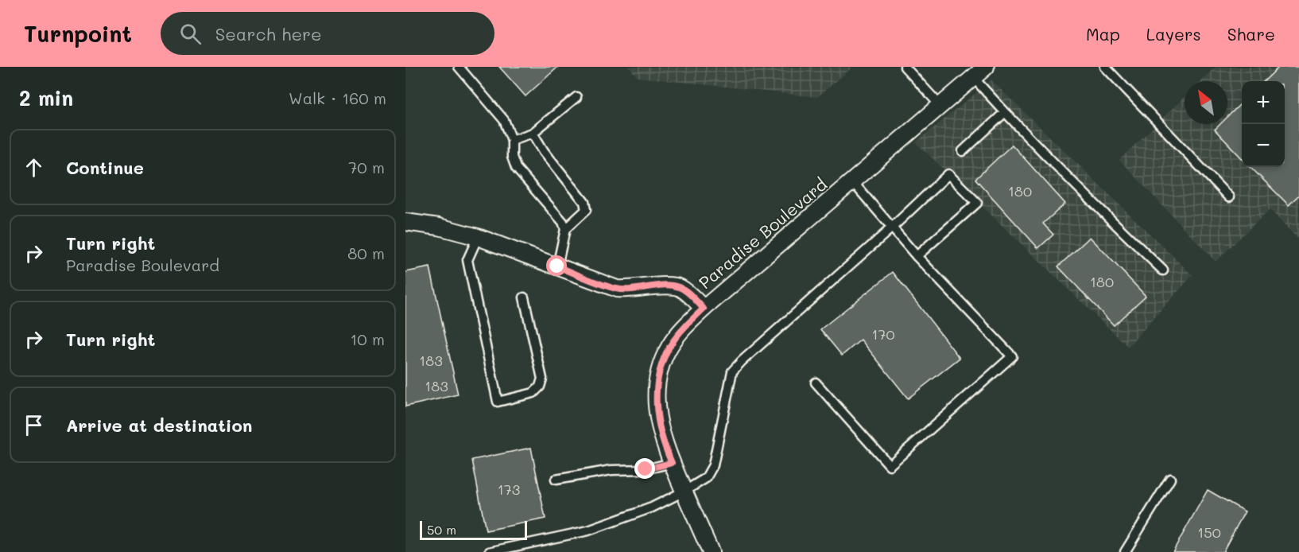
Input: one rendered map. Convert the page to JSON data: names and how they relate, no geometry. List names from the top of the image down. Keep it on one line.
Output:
{"streets":{"street":["Paradise Boulevard"]},"house_numbers":["180","180","170","183","183","173","150"],"scale_bar":"50 m","north":"top left","page":{"header":"Turnpoint","search":"Search here","nav":["Map","Layers","Share"],"heading":["2 min","Walk · 160 m"],"map_buttons":["+","−"],"list":[["Continue","70 m"],["Turn right","Paradise Boulevard","80 m"],["Turn right","10 m"],"Arrive at destination"],"scale":"50 m"}}
